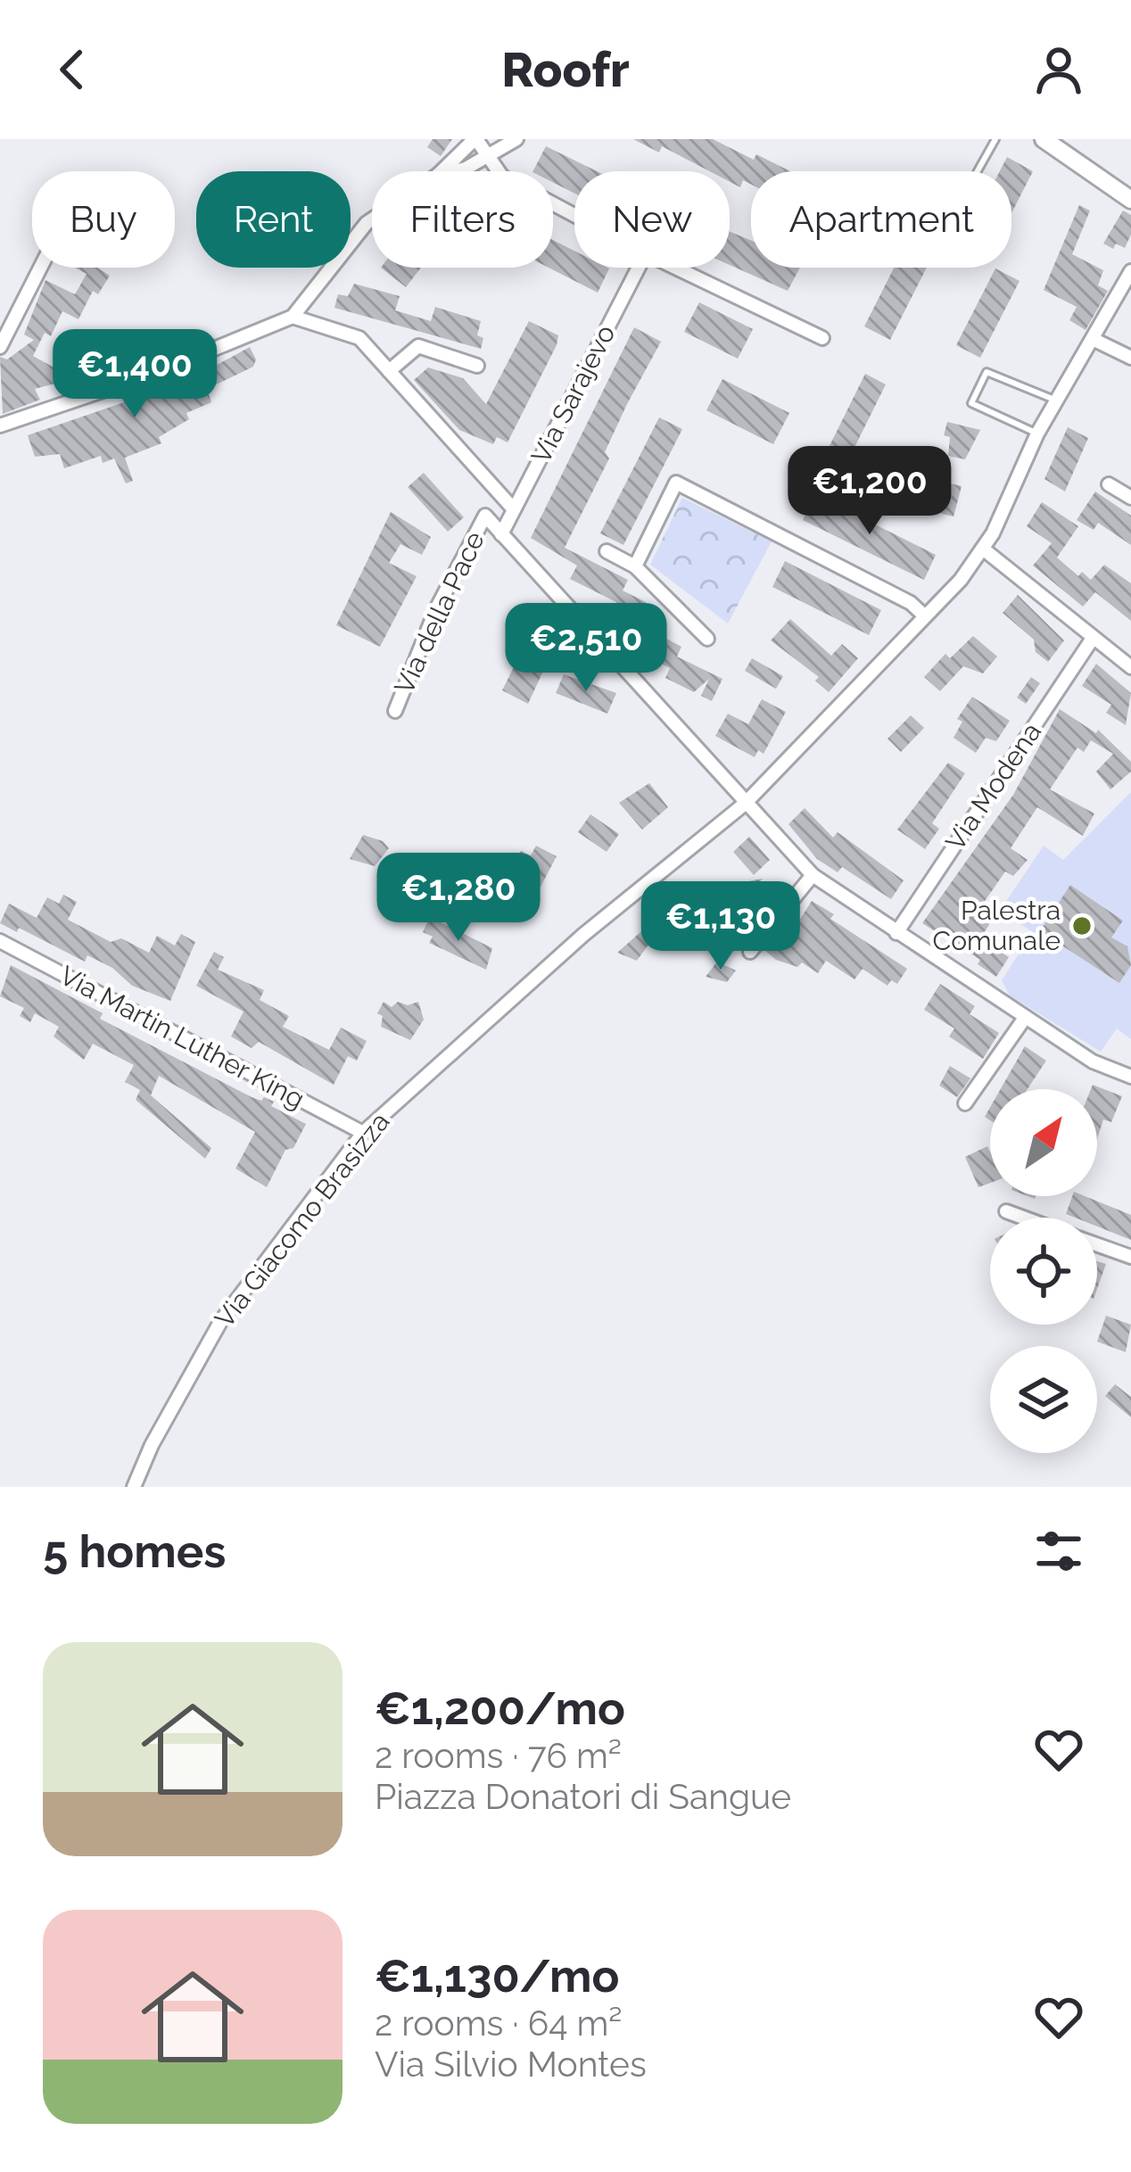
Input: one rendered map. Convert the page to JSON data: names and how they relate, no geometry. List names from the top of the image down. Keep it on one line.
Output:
{"streets":{"street":["Via Sarajevo","Via della Pace","Via Modena","Via Martin Luther King","Via Giacomo Brasizza"]},"crossings":[["Via Sarajevo","Via della Pace"],["Via Martin Luther King","Via Giacomo Brasizza"]],"places":["Palestra Comunale"],"north":"top right","page":{"header":"Roofr","chip":["Buy","Rent","Filters","New","Apartment"],"price":["€1,400","€1,200","€2,510","€1,280","€1,130"],"heading":"5 homes","list":[{"name":"€1,200/mo","note":"2 rooms · 76 m² · Piazza Donatori di Sangue"},{"name":"€1,130/mo","note":"2 rooms · 64 m² · Via Silvio Montes"}]}}
